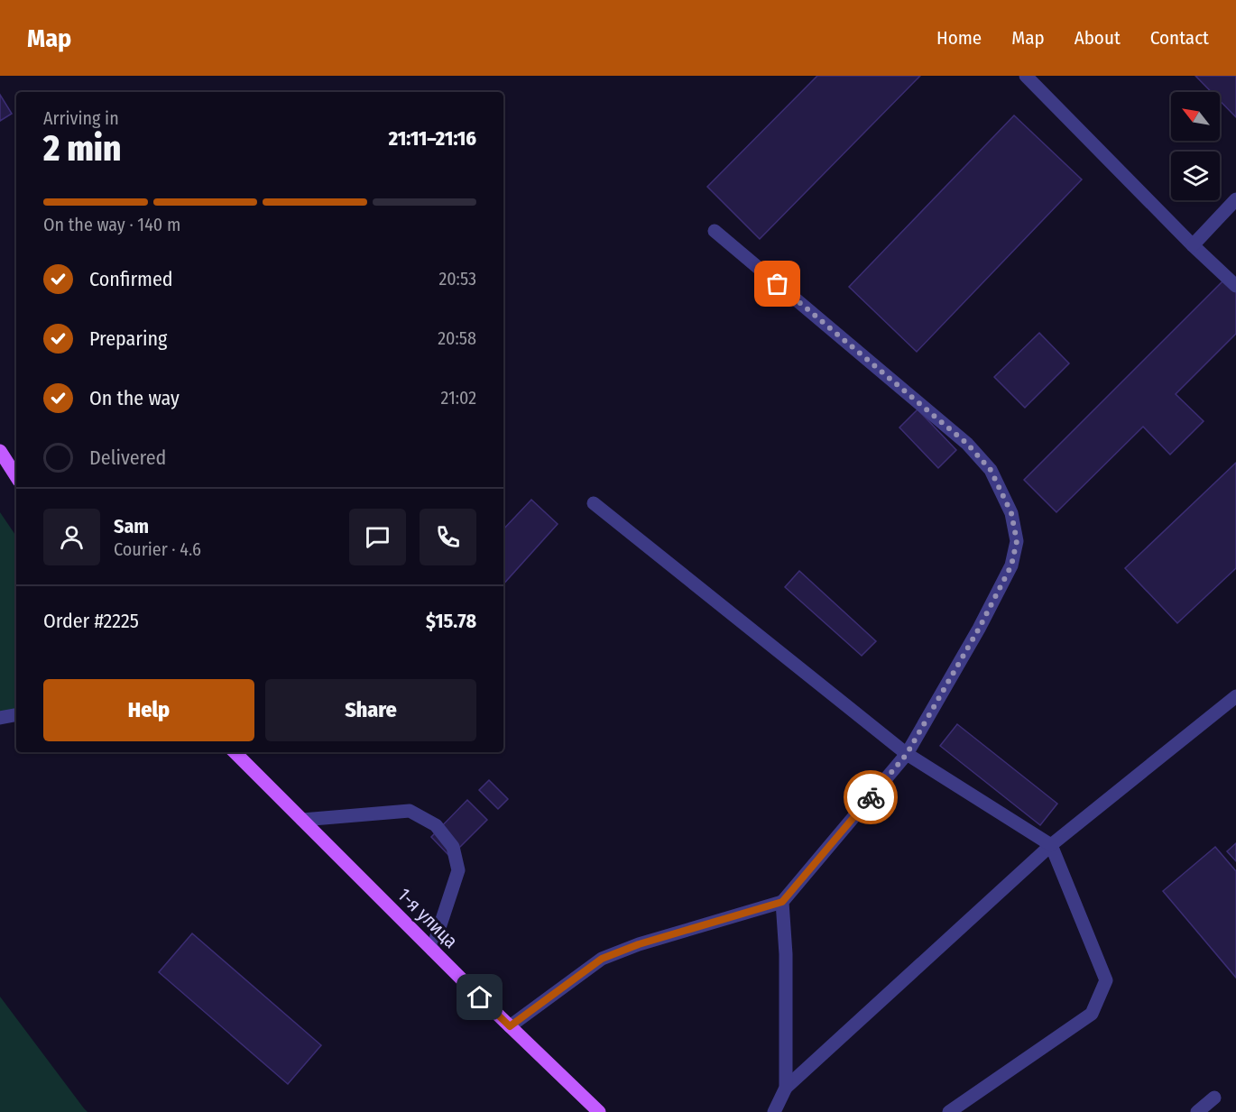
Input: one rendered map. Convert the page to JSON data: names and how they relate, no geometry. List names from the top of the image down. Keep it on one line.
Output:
{"streets":{"main road":["1-я улица"]},"north":"top left","page":{"header":"Map","nav":["Home","Map","About","Contact"],"heading":["2 min","Arriving in","21:11–21:16"],"panel":["Sam","Courier · 4.6","Order #2225","$15.78"],"bar":"On the way · 140 m","list":[["Confirmed","20:53"],["Preparing","20:58"],["On the way","21:02"],"Delivered"],"buttons":["Help","Share"]}}
